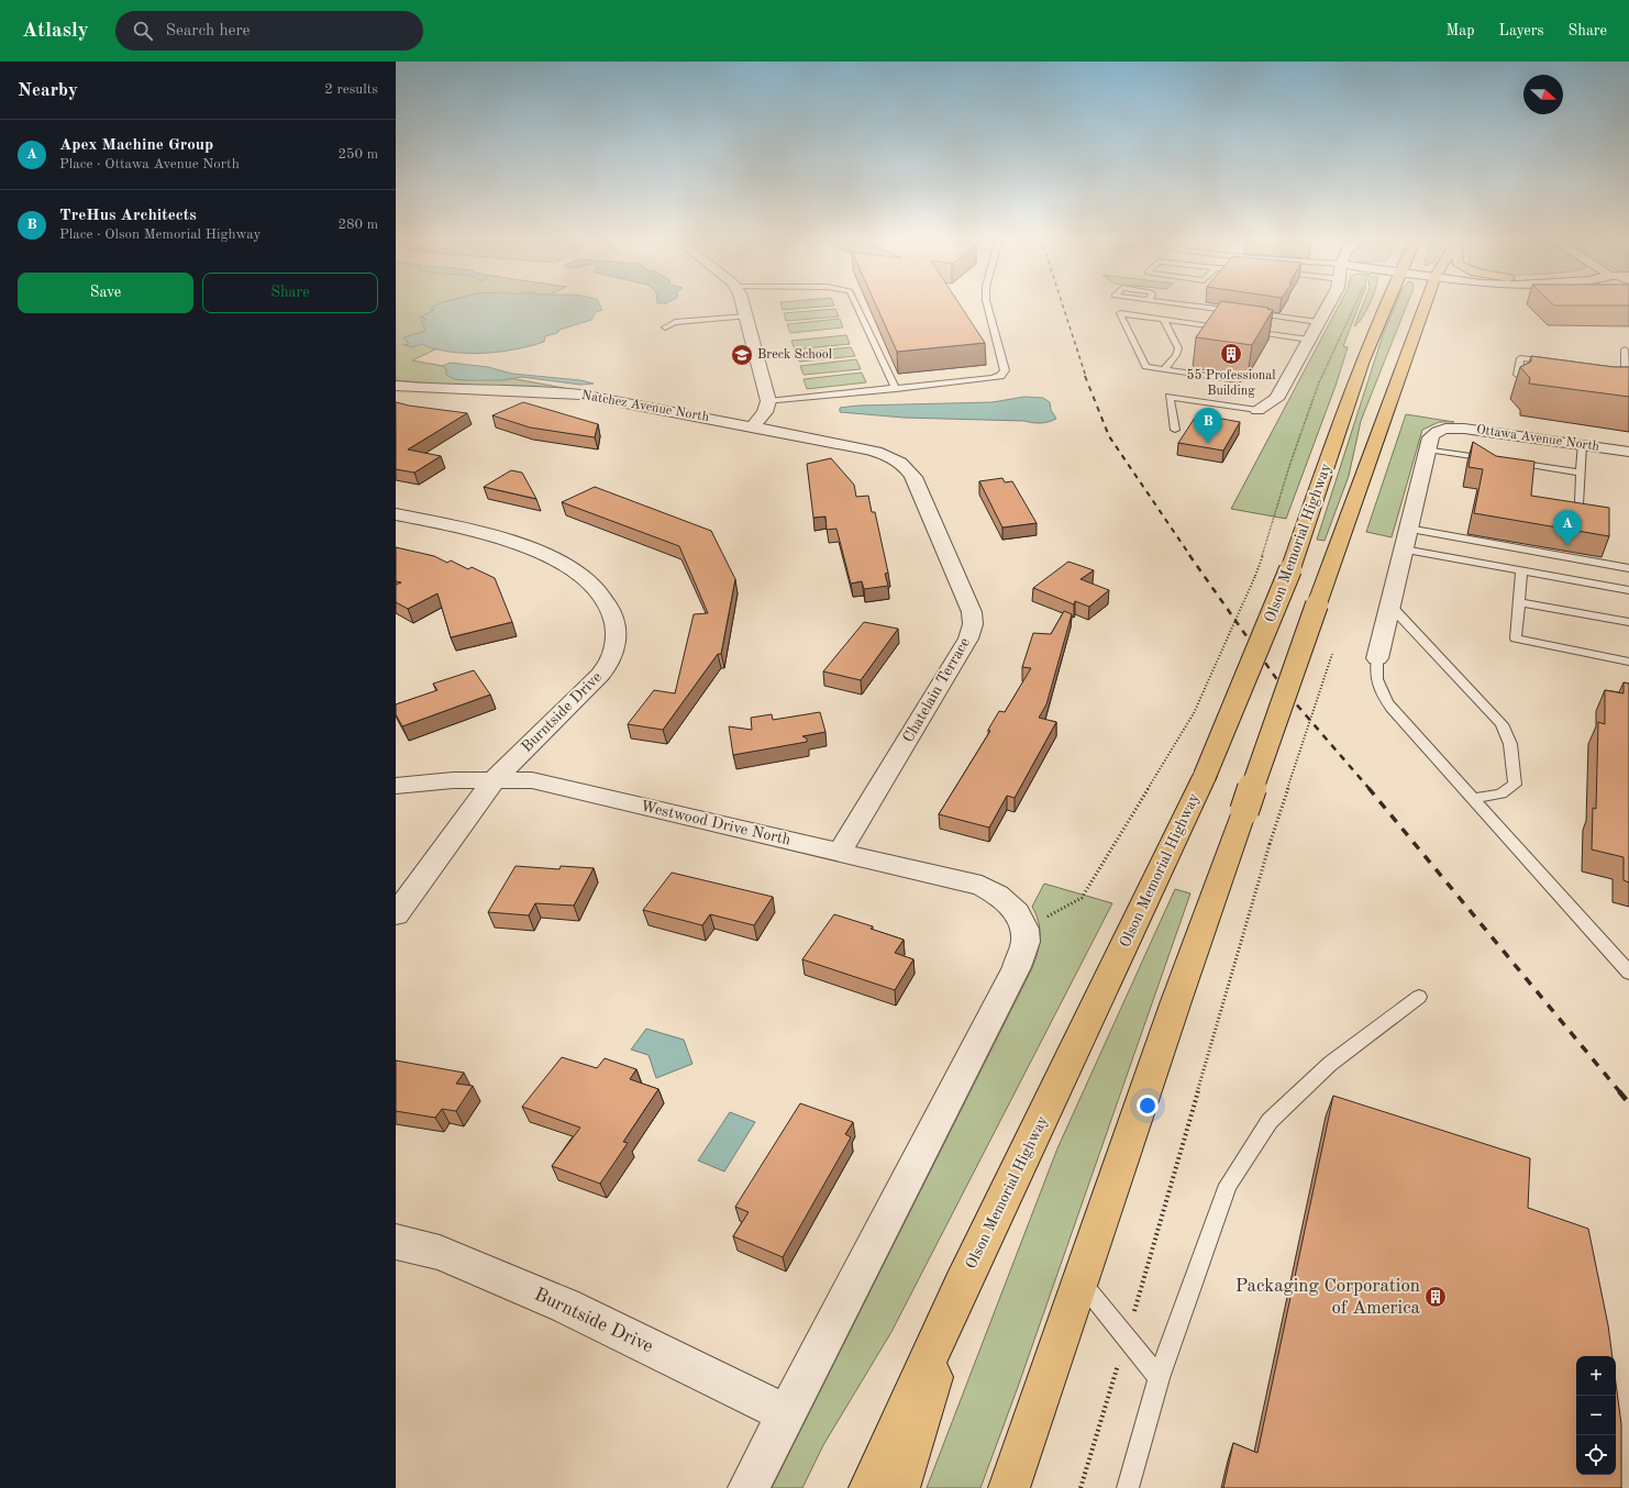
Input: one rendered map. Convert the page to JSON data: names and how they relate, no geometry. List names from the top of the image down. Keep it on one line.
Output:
{"streets":{"main road":["Olson Memorial Highway"],"street":["Natchez Avenue North","Ottawa Avenue North","Chatelain Terrace","Burntside Drive","Westwood Drive North"]},"crossings":[["Natchez Avenue North","Chatelain Terrace"],["Chatelain Terrace","Westwood Drive North"],["Burntside Drive","Westwood Drive North"]],"places":{"building":["55 Professional Building","Packaging Corporation of America"],"school or university":["Breck School"]},"north":"right","page":{"header":"Atlasly","search":"Search here","nav":["Map","Layers","Share"],"heading":["Nearby","2 results"],"list":[{"mark":"A","name":"Apex Machine Group","note":"Place · Ottawa Avenue North","value":"250 m"},{"mark":"B","name":"TreHus Architects","note":"Place · Olson Memorial Highway","value":"280 m"}],"buttons":["Save","Share"],"pins":["B","A"],"map_buttons":["+","−"]}}
